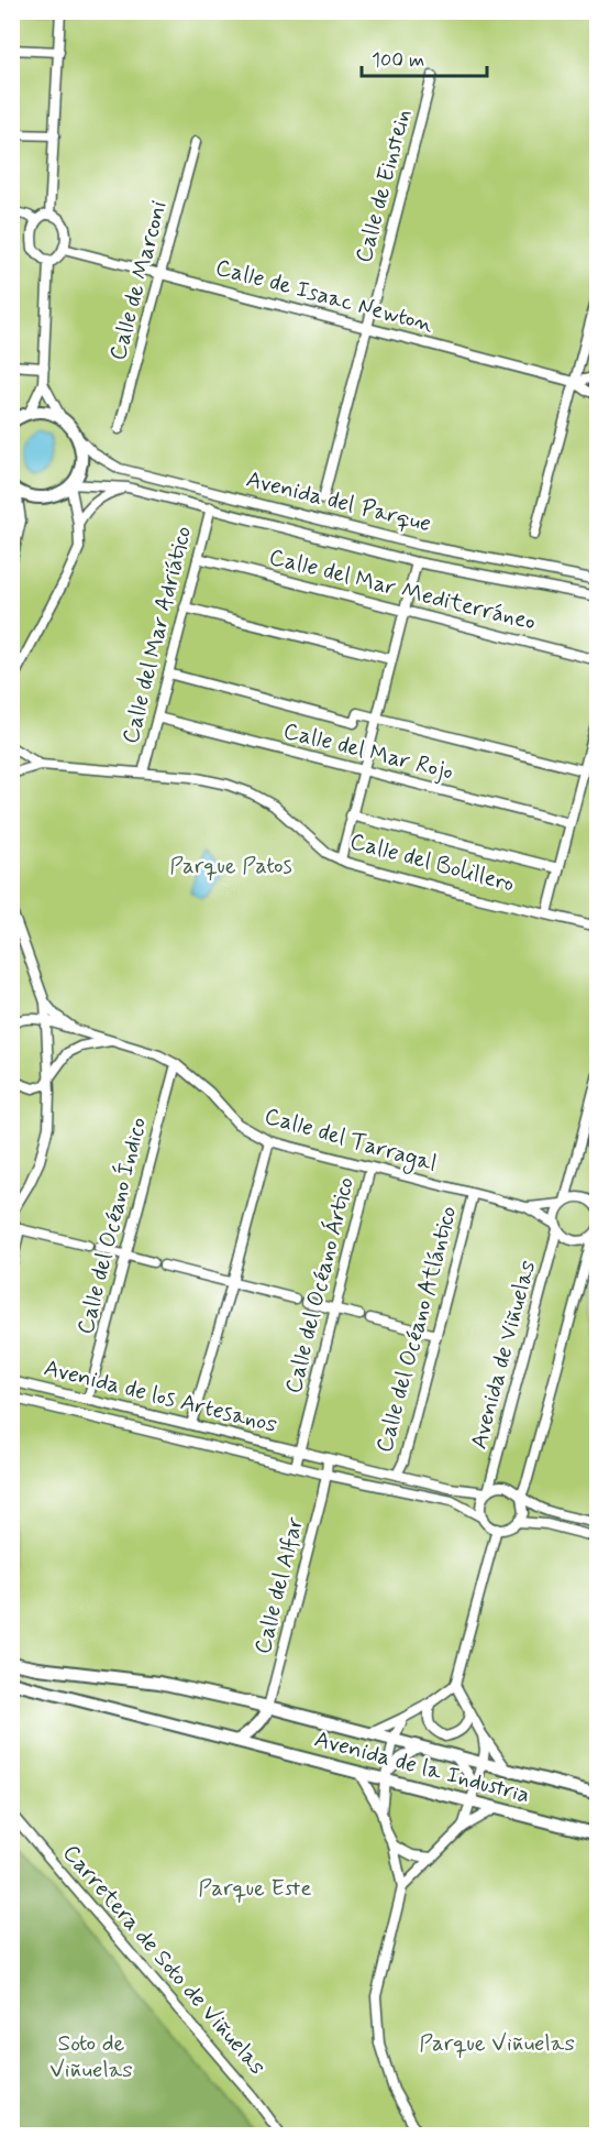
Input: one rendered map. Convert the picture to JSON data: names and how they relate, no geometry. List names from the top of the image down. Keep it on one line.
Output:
{"streets":{"street":["Calle de Einstein","Calle de Marconi","Calle de Isaac Newton","Avenida del Parque","Calle del Mar Mediterráneo","Calle del Mar Adriático","Calle del Mar Rojo","Calle del Bolillero","Calle del Tarragal","Calle del Océano Índico","Calle del Océano Ártico","Calle del Océano Atlántico","Avenida de Viñuelas","Avenida de los Artesanos","Calle del Alfar","Avenida de la Industria","Carretera de Soto de Viñuelas"]},"crossings":[["Calle de Einstein","Calle de Isaac Newton"],["Calle de Marconi","Calle de Isaac Newton"],["Avenida del Parque","Calle del Mar Adriático"],["Calle del Mar Mediterráneo","Calle del Mar Adriático"],["Calle del Mar Adriático","Calle del Mar Rojo"],["Calle del Mar Adriático","Calle del Bolillero"],["Calle del Tarragal","Calle del Océano Índico"],["Calle del Tarragal","Calle del Océano Ártico"],["Calle del Tarragal","Calle del Océano Atlántico"],["Calle del Tarragal","Avenida de Viñuelas"],["Calle del Océano Índico","Avenida de los Artesanos"],["Calle del Océano Ártico","Avenida de los Artesanos"],["Calle del Océano Atlántico","Avenida de los Artesanos"],["Avenida de Viñuelas","Avenida de los Artesanos"],["Avenida de los Artesanos","Calle del Alfar"],["Calle del Alfar","Avenida de la Industria"]],"parks":["Parque Patos","Parque Este","Soto de Viñuelas","Parque Viñuelas"],"scale_bar":"100 m"}
